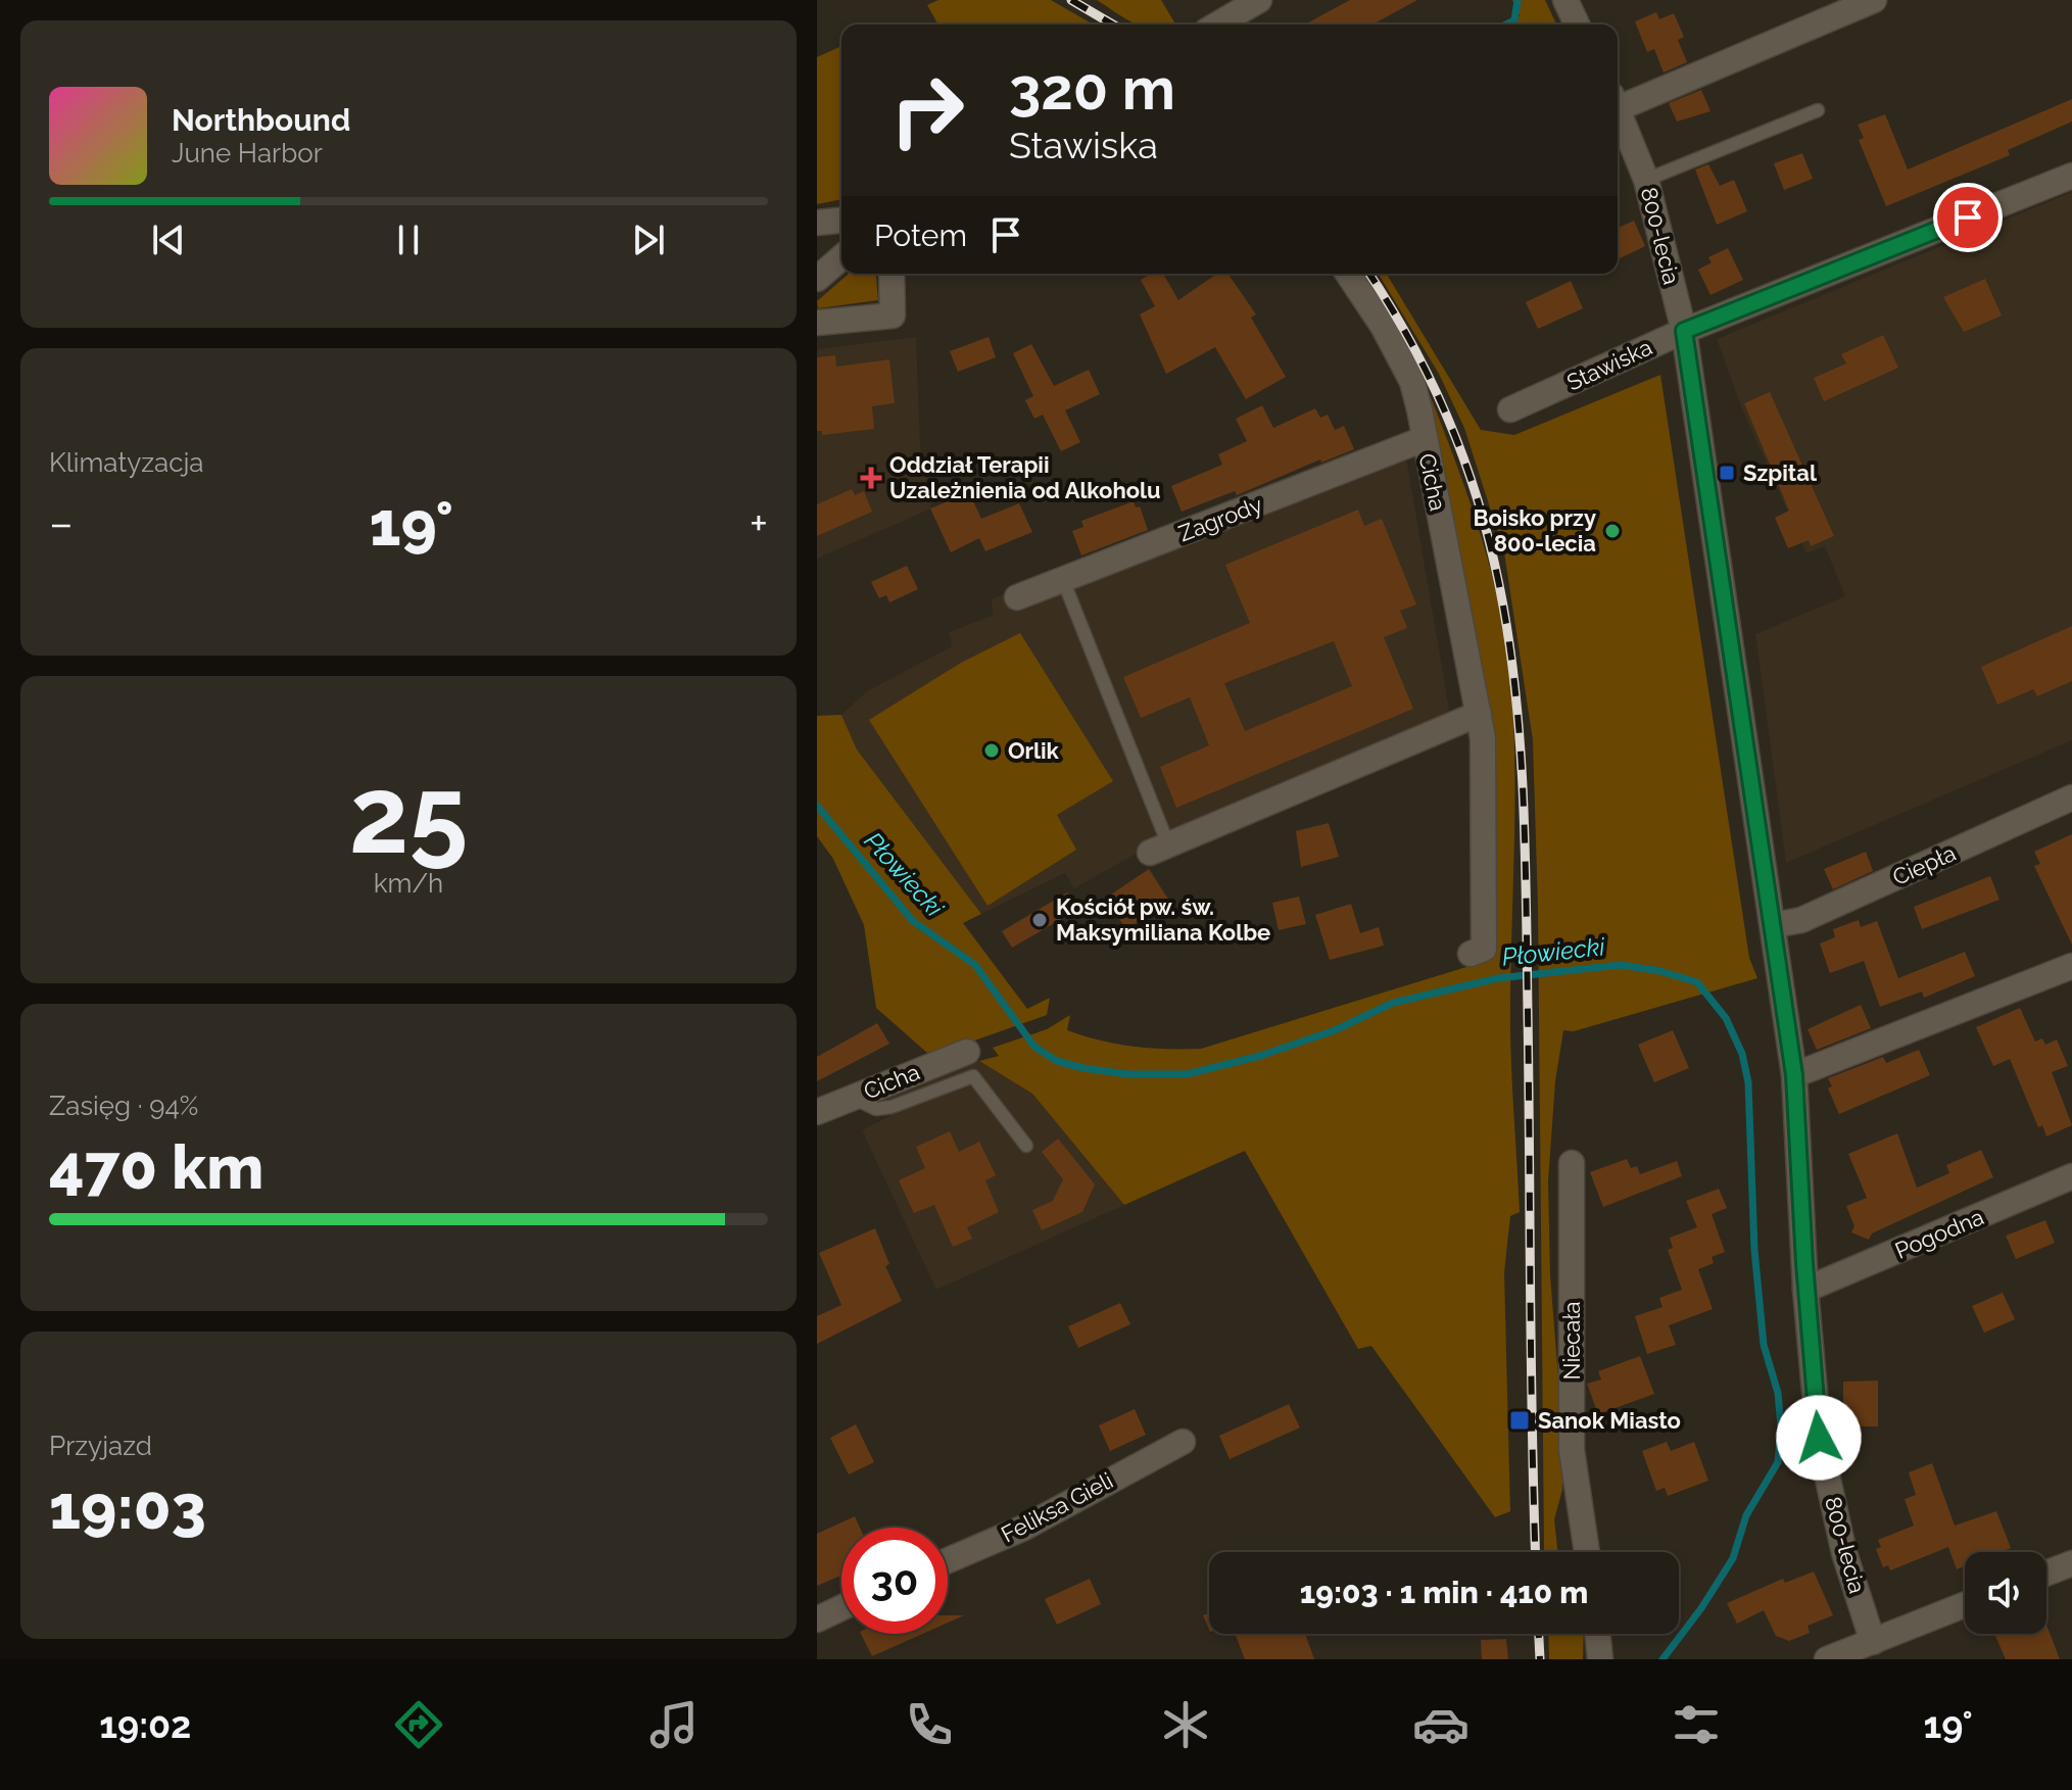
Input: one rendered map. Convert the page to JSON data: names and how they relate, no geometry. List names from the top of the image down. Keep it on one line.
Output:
{"streets":{"street":["800-lecia","Stawiska","Cicha","Zagrody","Ciepła","Pogodna","Niecała","Feliksa Gieli"]},"crossings":[["800-lecia","Stawiska"],["800-lecia","Ciepła"],["800-lecia","Pogodna"],["Cicha","Zagrody"]],"water":["Płowiecki"],"places":{"transit":["Szpital","Sanok Miasto"],"health":["Oddział Terapii Uzależnienia od Alkoholu"],"other":["Boisko przy 800-lecia","Orlik","Kościół pw. św. Maksymiliana Kolbe"]},"page":{"turn":["320 m","Stawiska"],"song":["Northbound","June Harbor"],"then":"Potem","tile":["Klimatyzacja",["25","km/h"],["Zasięg · 94%","470 km"],["Przyjazd","19:03"]],"heat":["−","19°","+"],"limit":"30","trip":"19:03 · 1 min · 410 m","tabs":["19:02","19°"]}}
